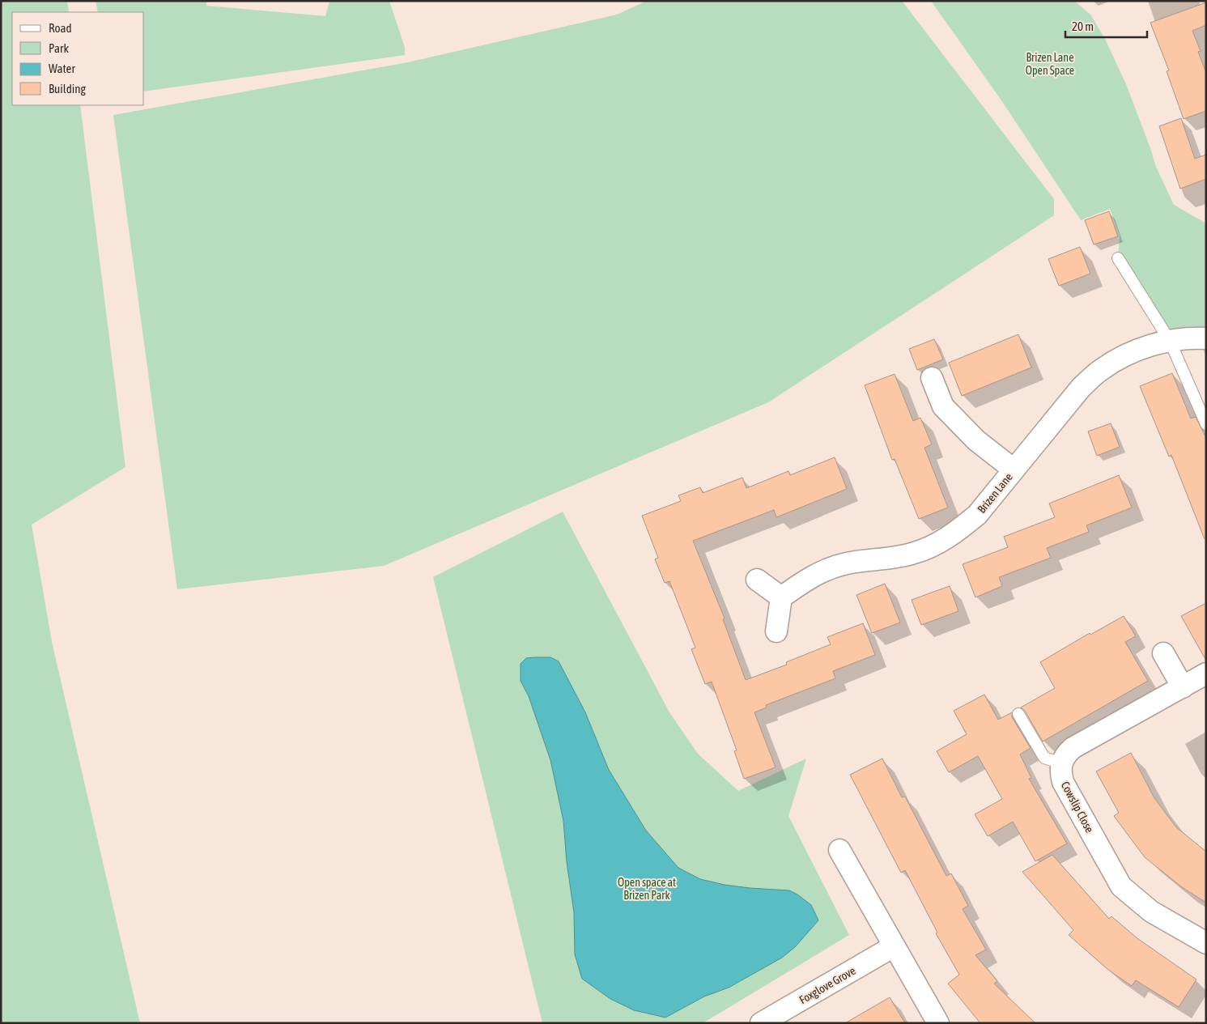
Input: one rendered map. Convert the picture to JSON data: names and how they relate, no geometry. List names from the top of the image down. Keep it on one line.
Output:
{"streets":{"street":["Brizen Lane","Cowslip Close","Foxglove Grove"]},"parks":["Brizen Lane Open Space","Open space at Brizen Park"],"legend":["Road","Park","Water","Building"],"scale_bar":"20 m"}
